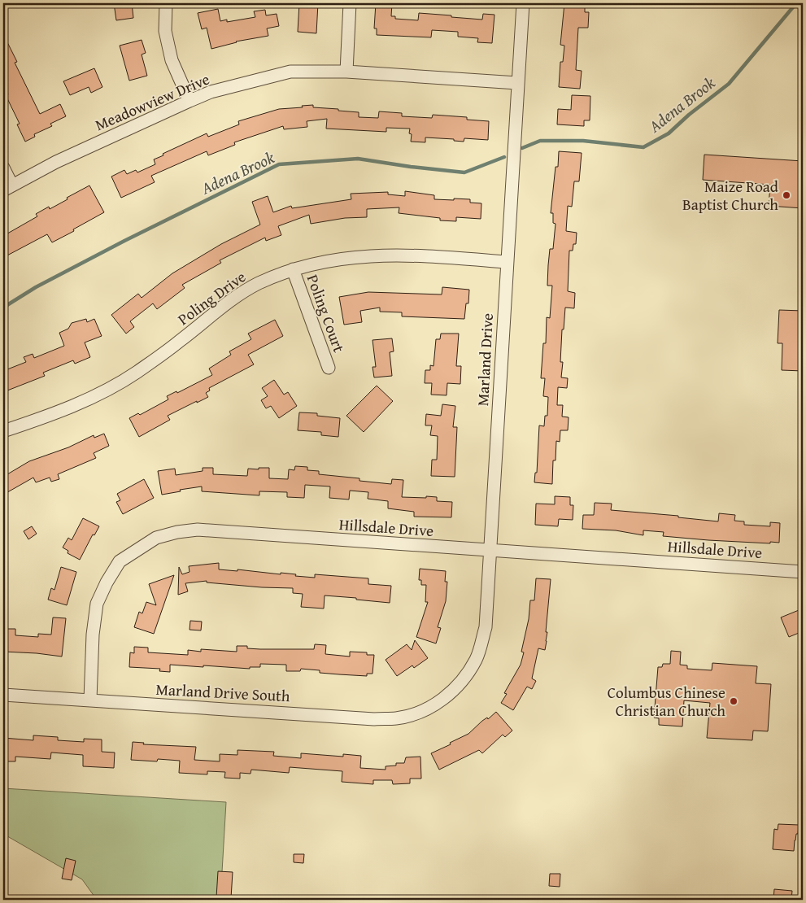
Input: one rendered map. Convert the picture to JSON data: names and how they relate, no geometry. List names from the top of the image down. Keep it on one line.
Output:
{"streets":{"street":["Meadowview Drive","Poling Drive","Poling Court","Marland Drive","Hillsdale Drive","Marland Drive South"]},"crossings":[["Meadowview Drive","Marland Drive"],["Poling Drive","Poling Court"],["Poling Drive","Marland Drive"],["Marland Drive","Hillsdale Drive"],["Marland Drive","Marland Drive South"],["Hillsdale Drive","Marland Drive South"]],"water":["Adena Brook"],"places":["Maize Road Baptist Church","Columbus Chinese Christian Church"]}
